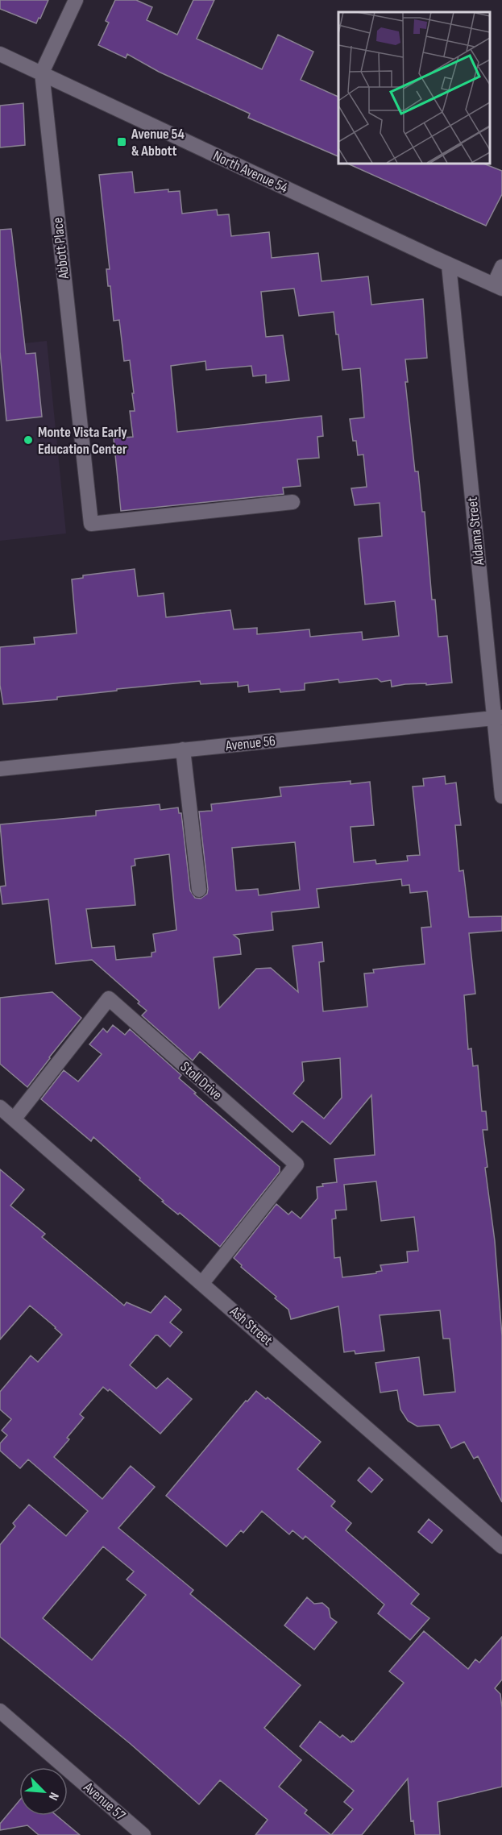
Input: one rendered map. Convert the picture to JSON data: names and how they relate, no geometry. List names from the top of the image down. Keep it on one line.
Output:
{"streets":{"street":["North Avenue 54","Abbott Place","Aldama Street","Avenue 56","Stoll Drive","Ash Street","Avenue 57"]},"crossings":[["North Avenue 54","Abbott Place"],["North Avenue 54","Aldama Street"],["Aldama Street","Avenue 56"],["Stoll Drive","Ash Street"]],"places":{"transit":["Avenue 54 & Abbott"],"other":["Monte Vista Early Education Center"]},"north":"bottom right"}
